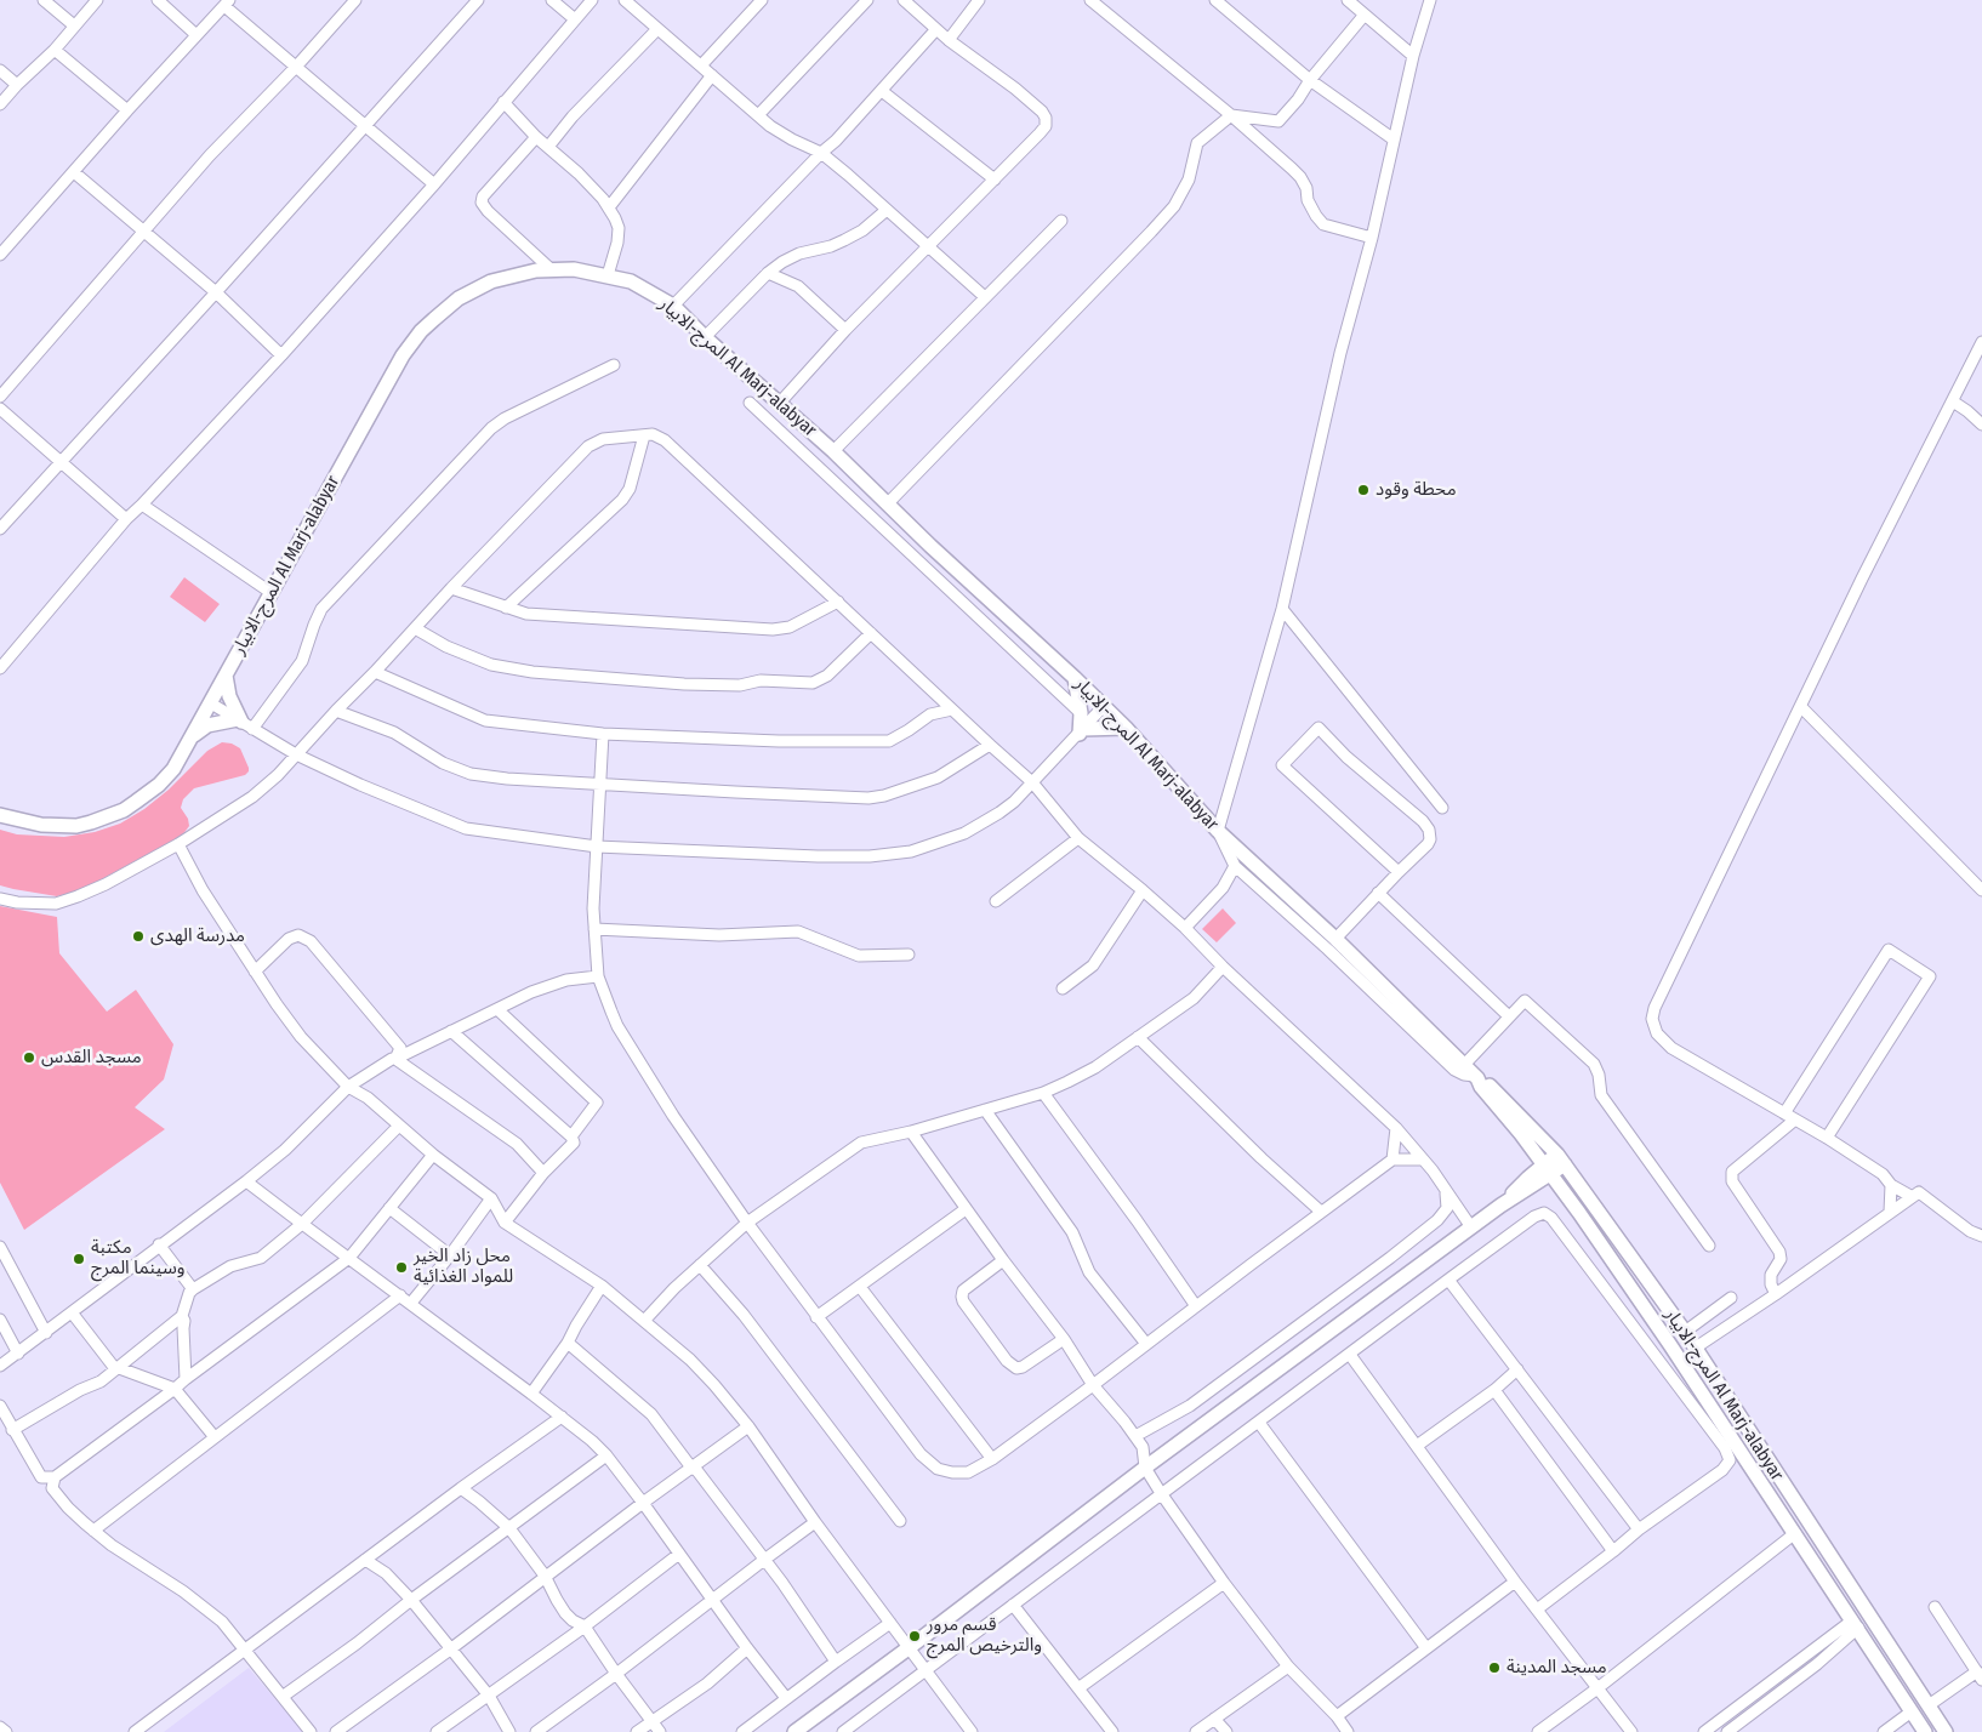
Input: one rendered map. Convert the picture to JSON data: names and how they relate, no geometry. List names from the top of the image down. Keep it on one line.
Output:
{"streets":{"main road":["المرج-الابيار Al Marj-alabyar"]},"places":["محطة وقود","مدرسة الهدى","مسجد القدس","مكتبة وسينما المرج","محل زاد الخير للمواد الغذائية","قسم مرور والترخيص المرج","مسجد المدينة"]}
